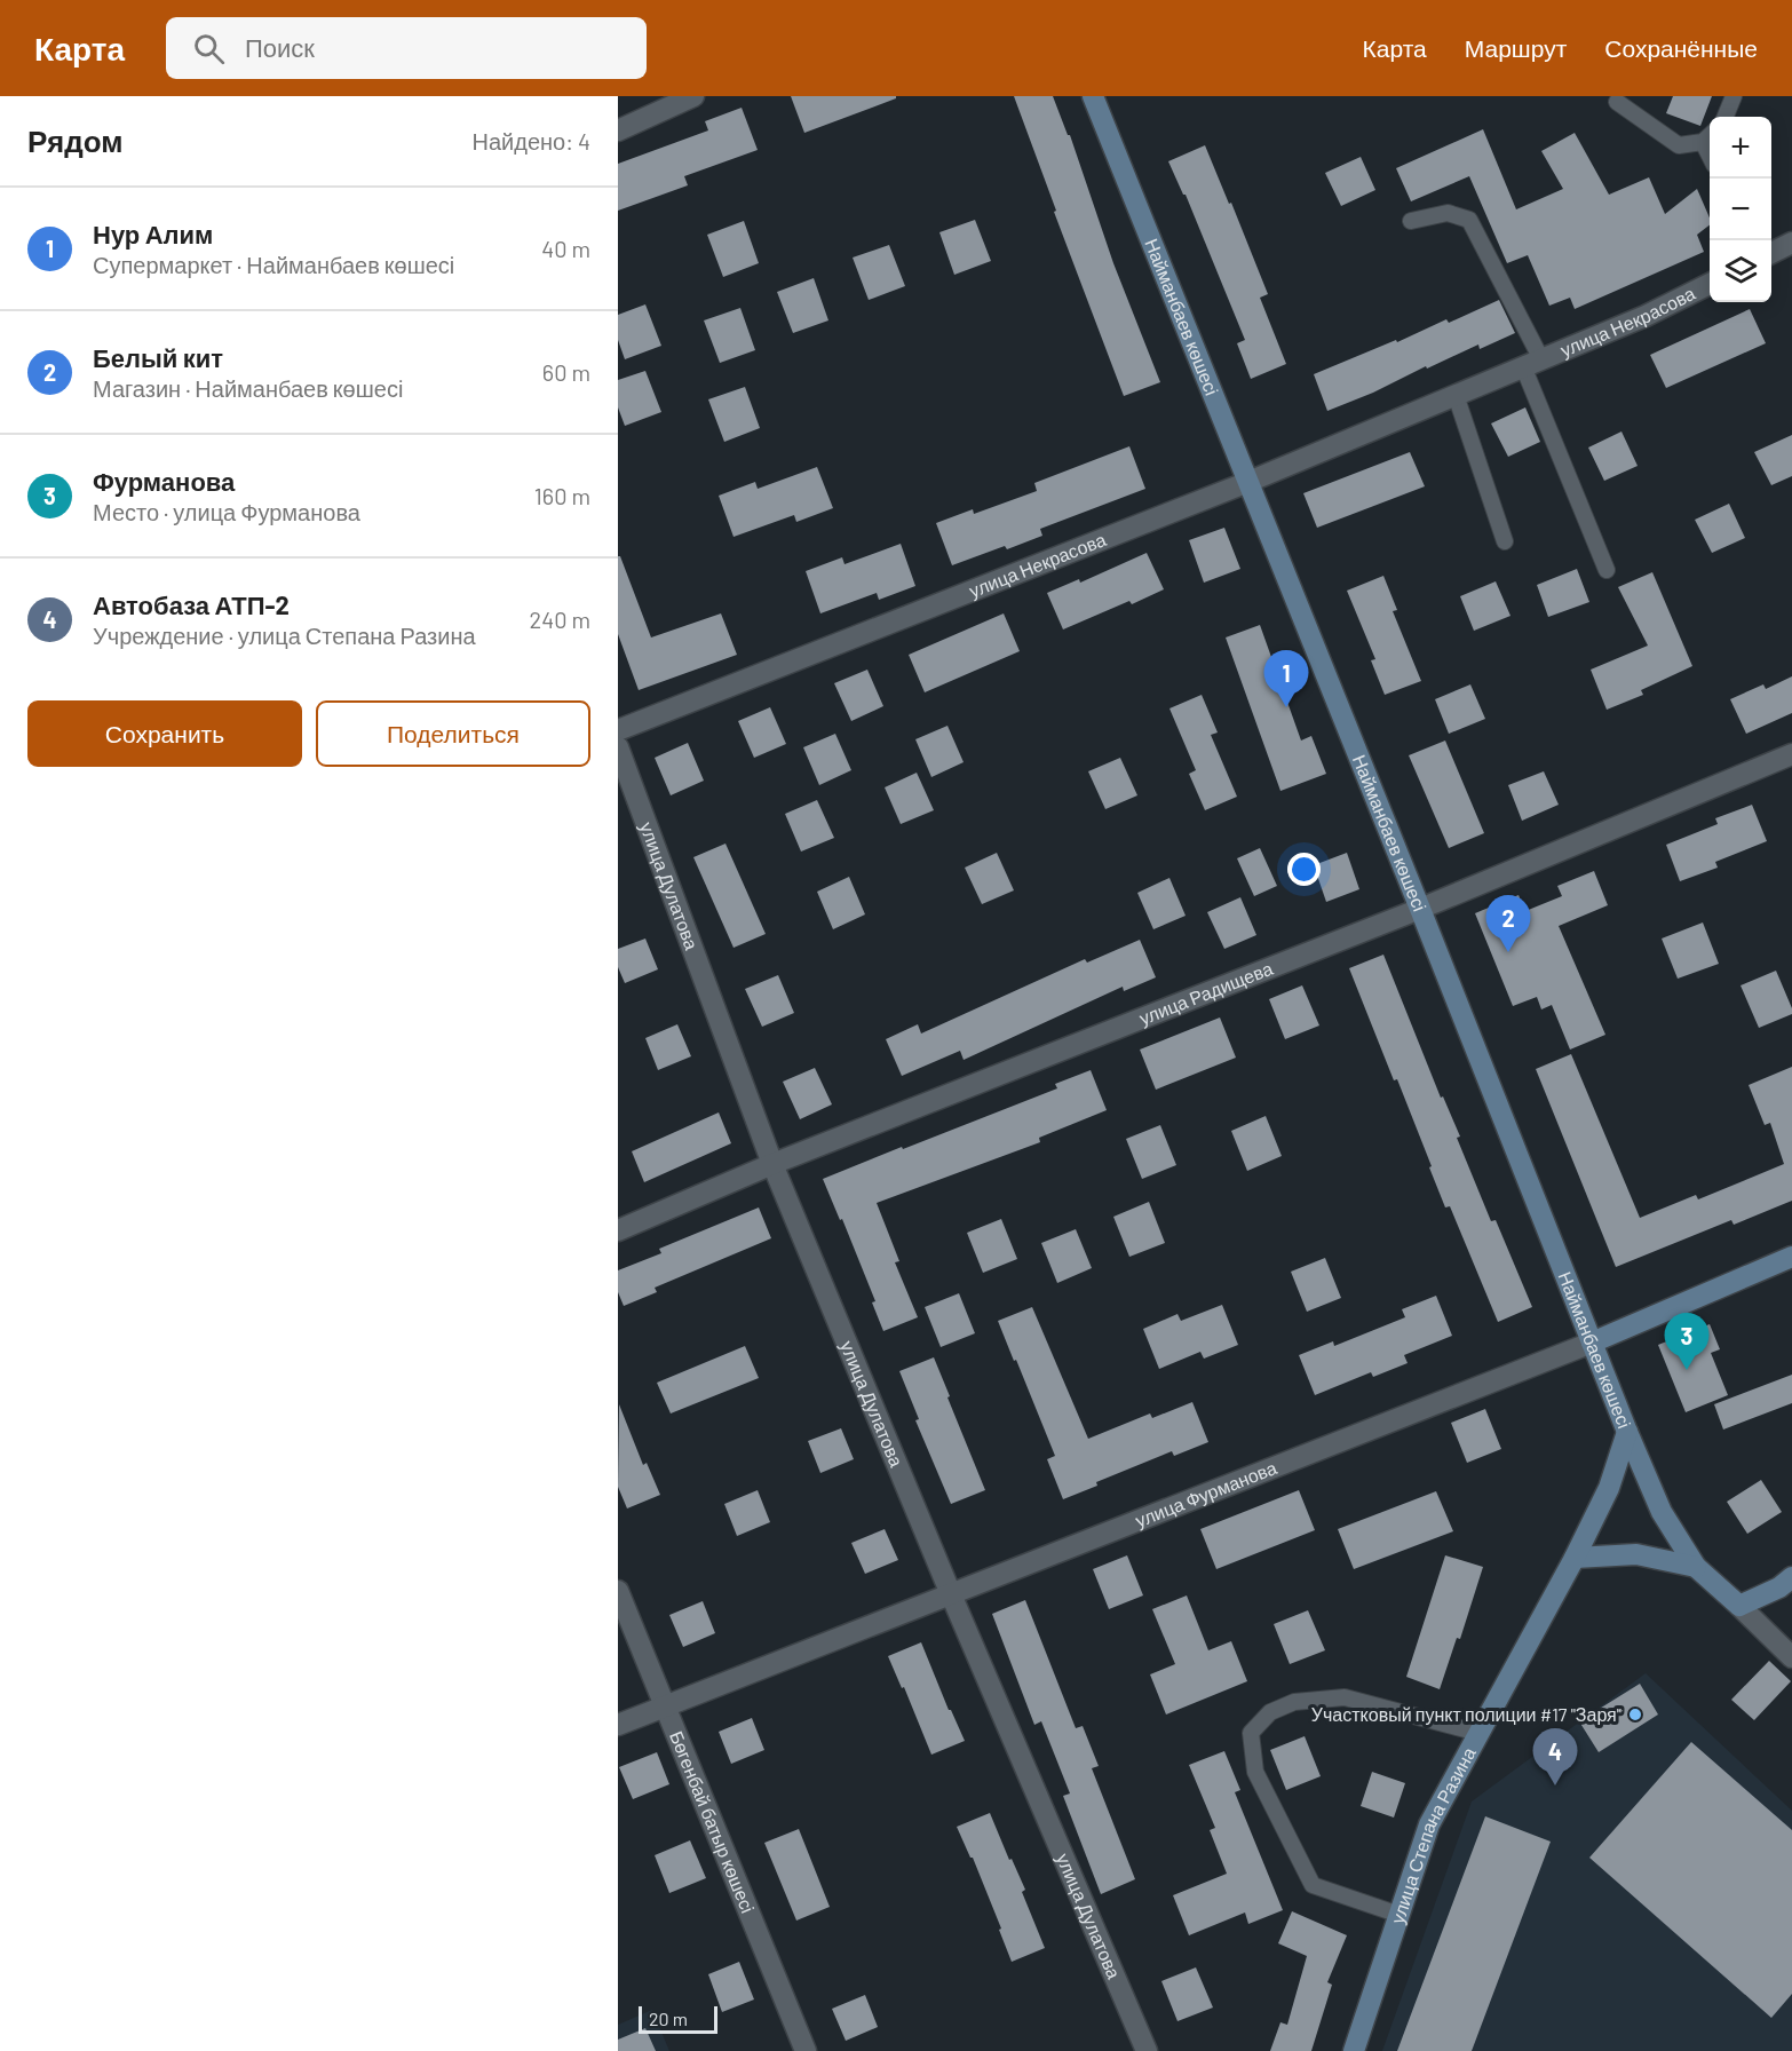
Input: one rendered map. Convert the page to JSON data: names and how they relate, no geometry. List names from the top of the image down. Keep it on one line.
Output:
{"streets":{"main road":["Найманбаев көшесі","улица Фурманова","улица Степана Разина"],"street":["улица Некрасова","улица Дулатова","улица Радищева","Бөгенбай батыр көшесі"]},"crossings":[["Найманбаев көшесі","улица Некрасова"],["Найманбаев көшесі","улица Радищева"],["Найманбаев көшесі","улица Фурманова"],["Найманбаев көшесі","улица Степана Разина"],["улица Дулатова","улица Радищева"],["улица Дулатова","улица Фурманова"],["улица Фурманова","Бөгенбай батыр көшесі"]],"places":["Участковый пункт полиции #17 \"Заря\""],"scale_bar":"20 m","page":{"header":"Карта","search":"Поиск","nav":["Карта","Маршрут","Сохранённые"],"heading":["Рядом","Найдено: 4"],"map_buttons":["+","−"],"list":[{"mark":"1","name":"Нур Алим","note":"Супермаркет · Найманбаев көшесі","value":"40 m"},{"mark":"2","name":"Белый кит","note":"Магазин · Найманбаев көшесі","value":"60 m"},{"mark":"3","name":"Фурманова","note":"Место · улица Фурманова","value":"160 m"},{"mark":"4","name":"Автобаза АТП-2","note":"Учреждение · улица Степана Разина","value":"240 m"}],"pins":["1","2","3","4"],"buttons":["Сохранить","Поделиться"],"scale":"20 m"}}
